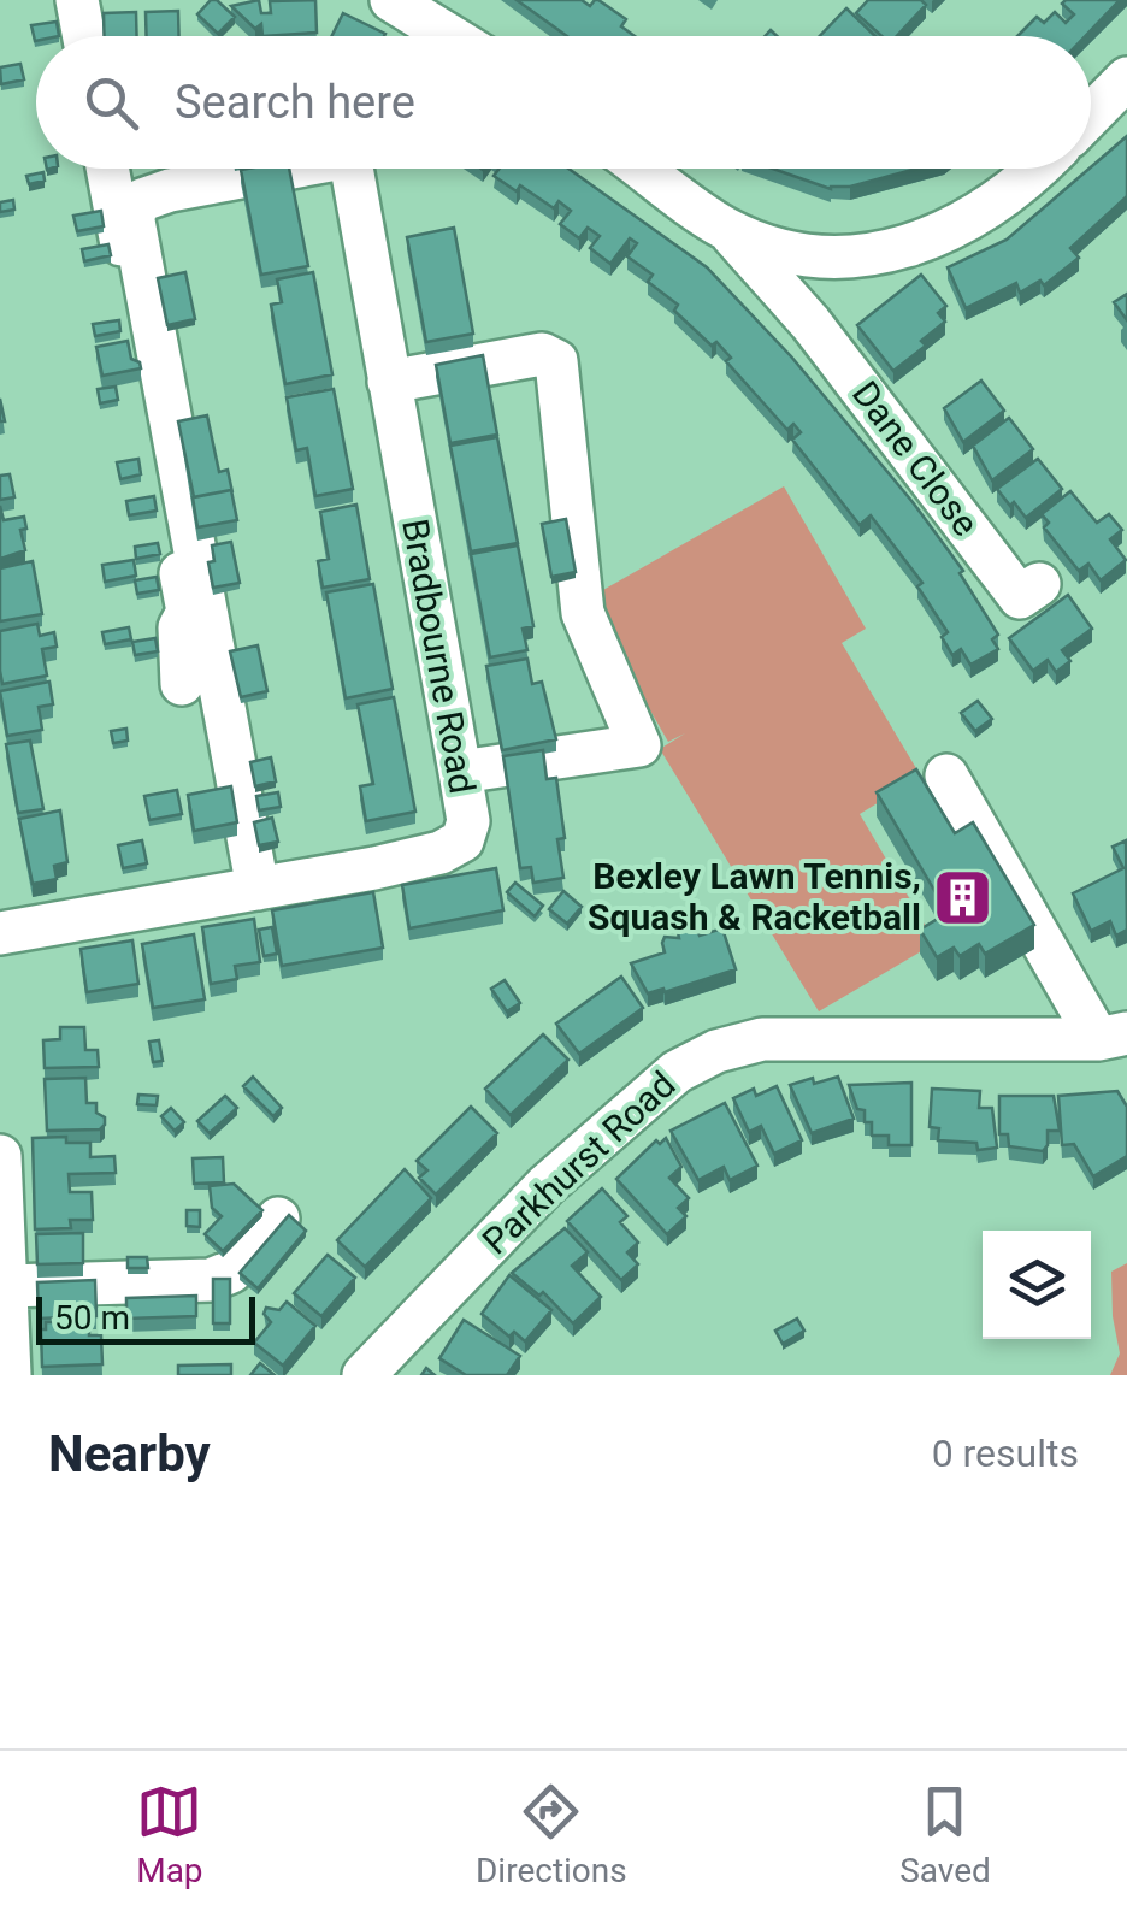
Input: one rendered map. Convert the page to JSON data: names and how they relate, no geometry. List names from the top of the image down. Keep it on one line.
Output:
{"streets":{"street":["Dane Close","Bradbourne Road","Parkhurst Road"]},"places":{"building":["Bexley Lawn Tennis, Squash & Racketball"]},"scale_bar":"50 m","page":{"search":"Search here","scale":"50 m","heading":["Nearby","0 results"],"nav":["Map","Directions","Saved"]}}
